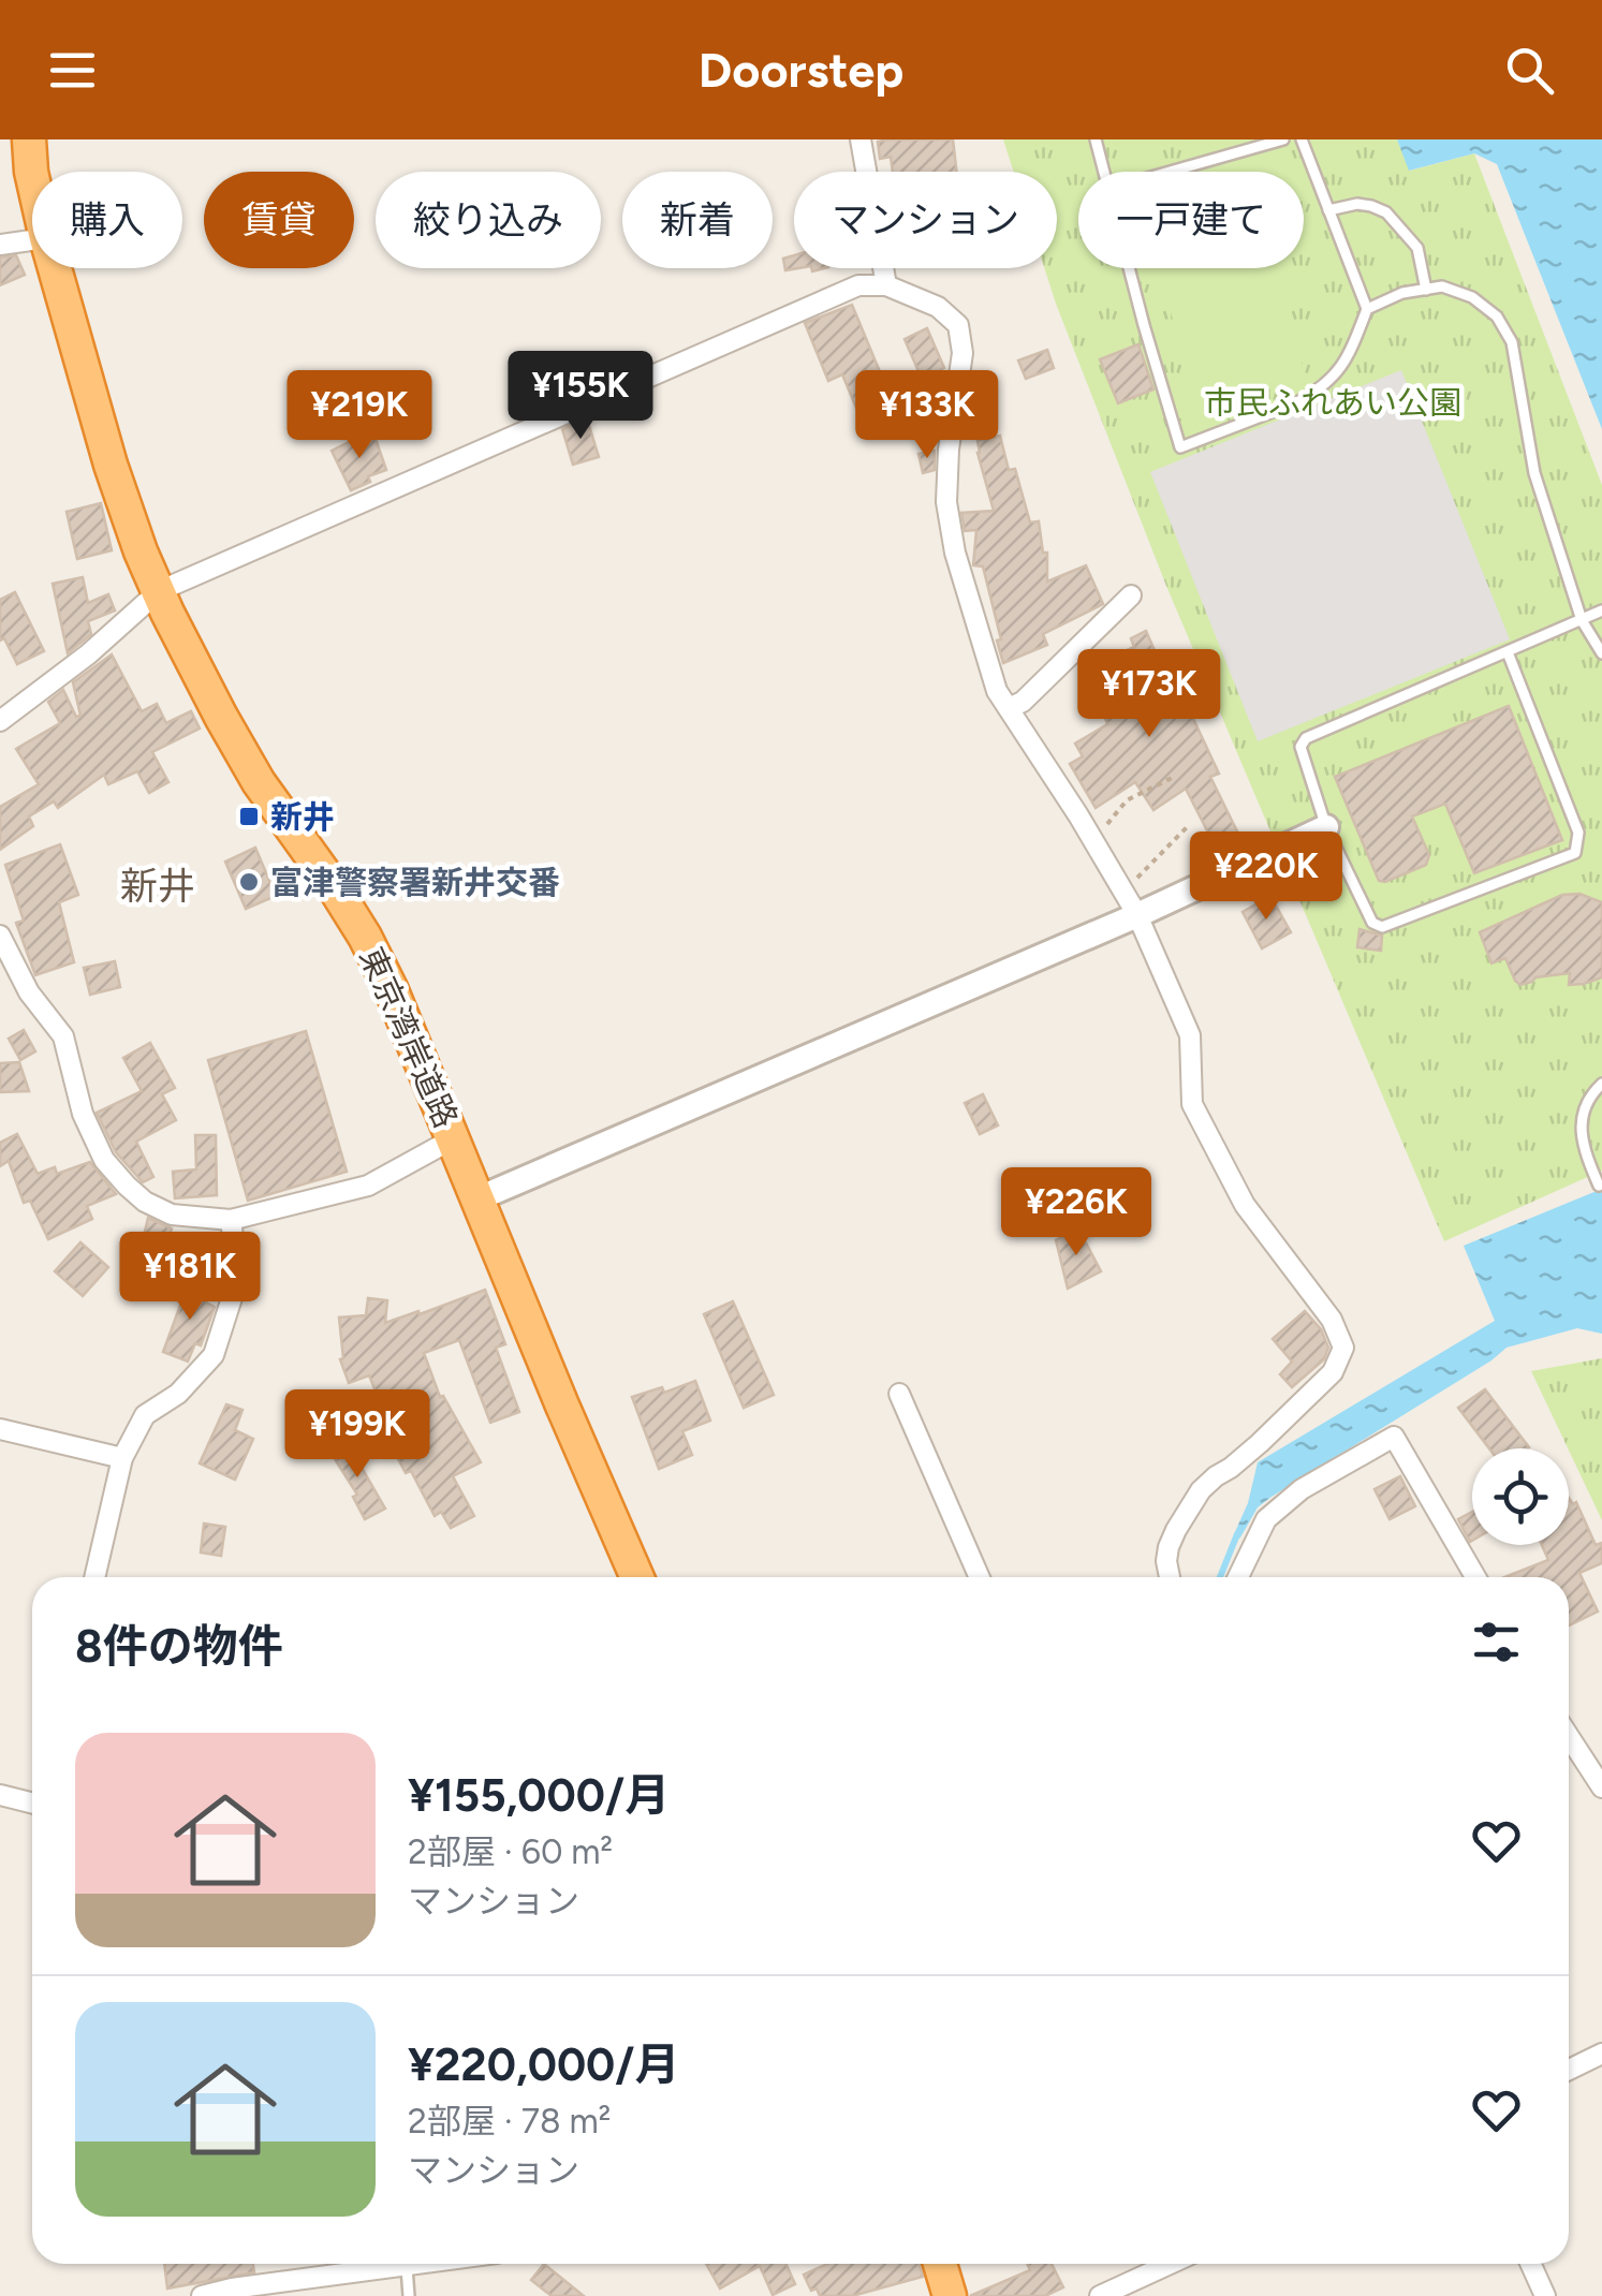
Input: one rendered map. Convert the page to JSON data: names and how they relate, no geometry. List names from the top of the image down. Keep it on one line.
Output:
{"streets":{"highway":["東京湾岸道路"]},"districts":["新井"],"parks":["市民ふれあい公園"],"places":{"transit":["新井"],"other":["富津警察署新井交番"]},"page":{"header":"Doorstep","chip":["購入","賃貸","絞り込み","新着","マンション","一戸建て"],"price":["¥155K","¥219K","¥133K","¥173K","¥220K","¥226K","¥181K","¥199K"],"heading":"8件の物件","list":[{"name":"¥155,000/月","note":"2部屋 · 60 m² · マンション"},{"name":"¥220,000/月","note":"2部屋 · 78 m² · マンション"}]}}
